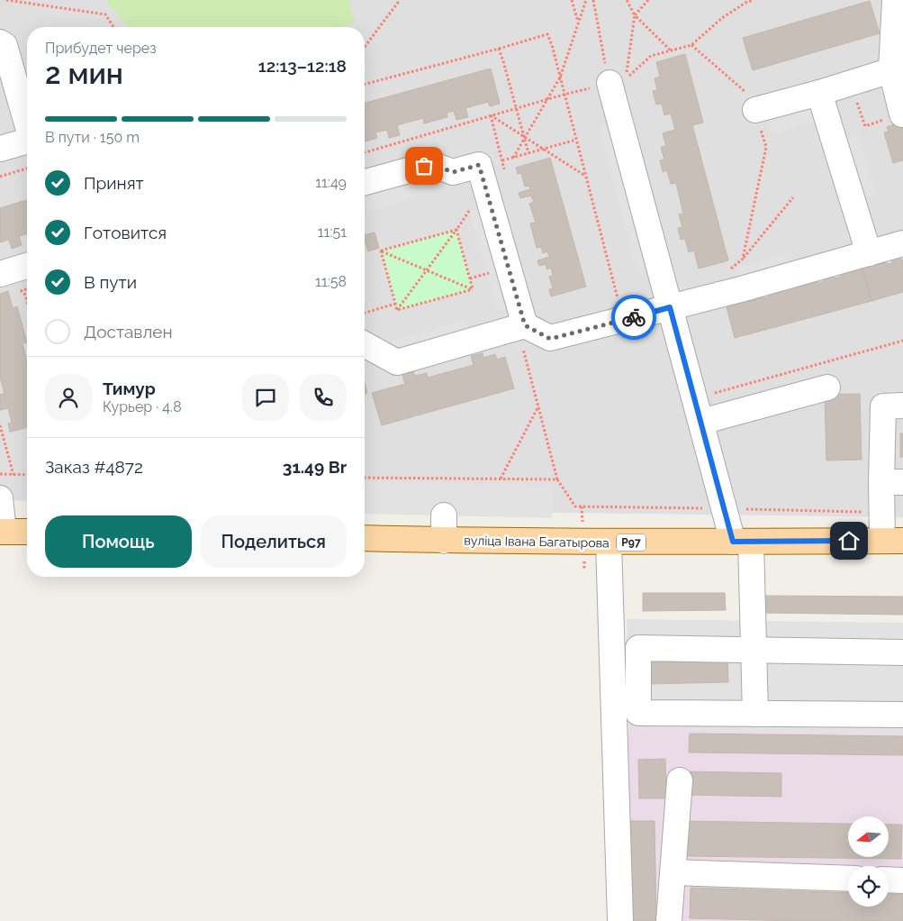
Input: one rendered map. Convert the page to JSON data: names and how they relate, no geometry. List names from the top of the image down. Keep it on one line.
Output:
{"streets":{"main road":["вуліца Івана Багатырова","Р97"]},"north":"left","page":{"heading":["2 мин","Прибудет через","12:13–12:18"],"panel":["Тимур","Курьер · 4.8","Заказ #4872","31.49 Br"],"bar":"В пути · 150 m","list":[["Принят","11:49"],["Готовится","11:51"],["В пути","11:58"],"Доставлен"],"buttons":["Помощь","Поделиться"]}}
